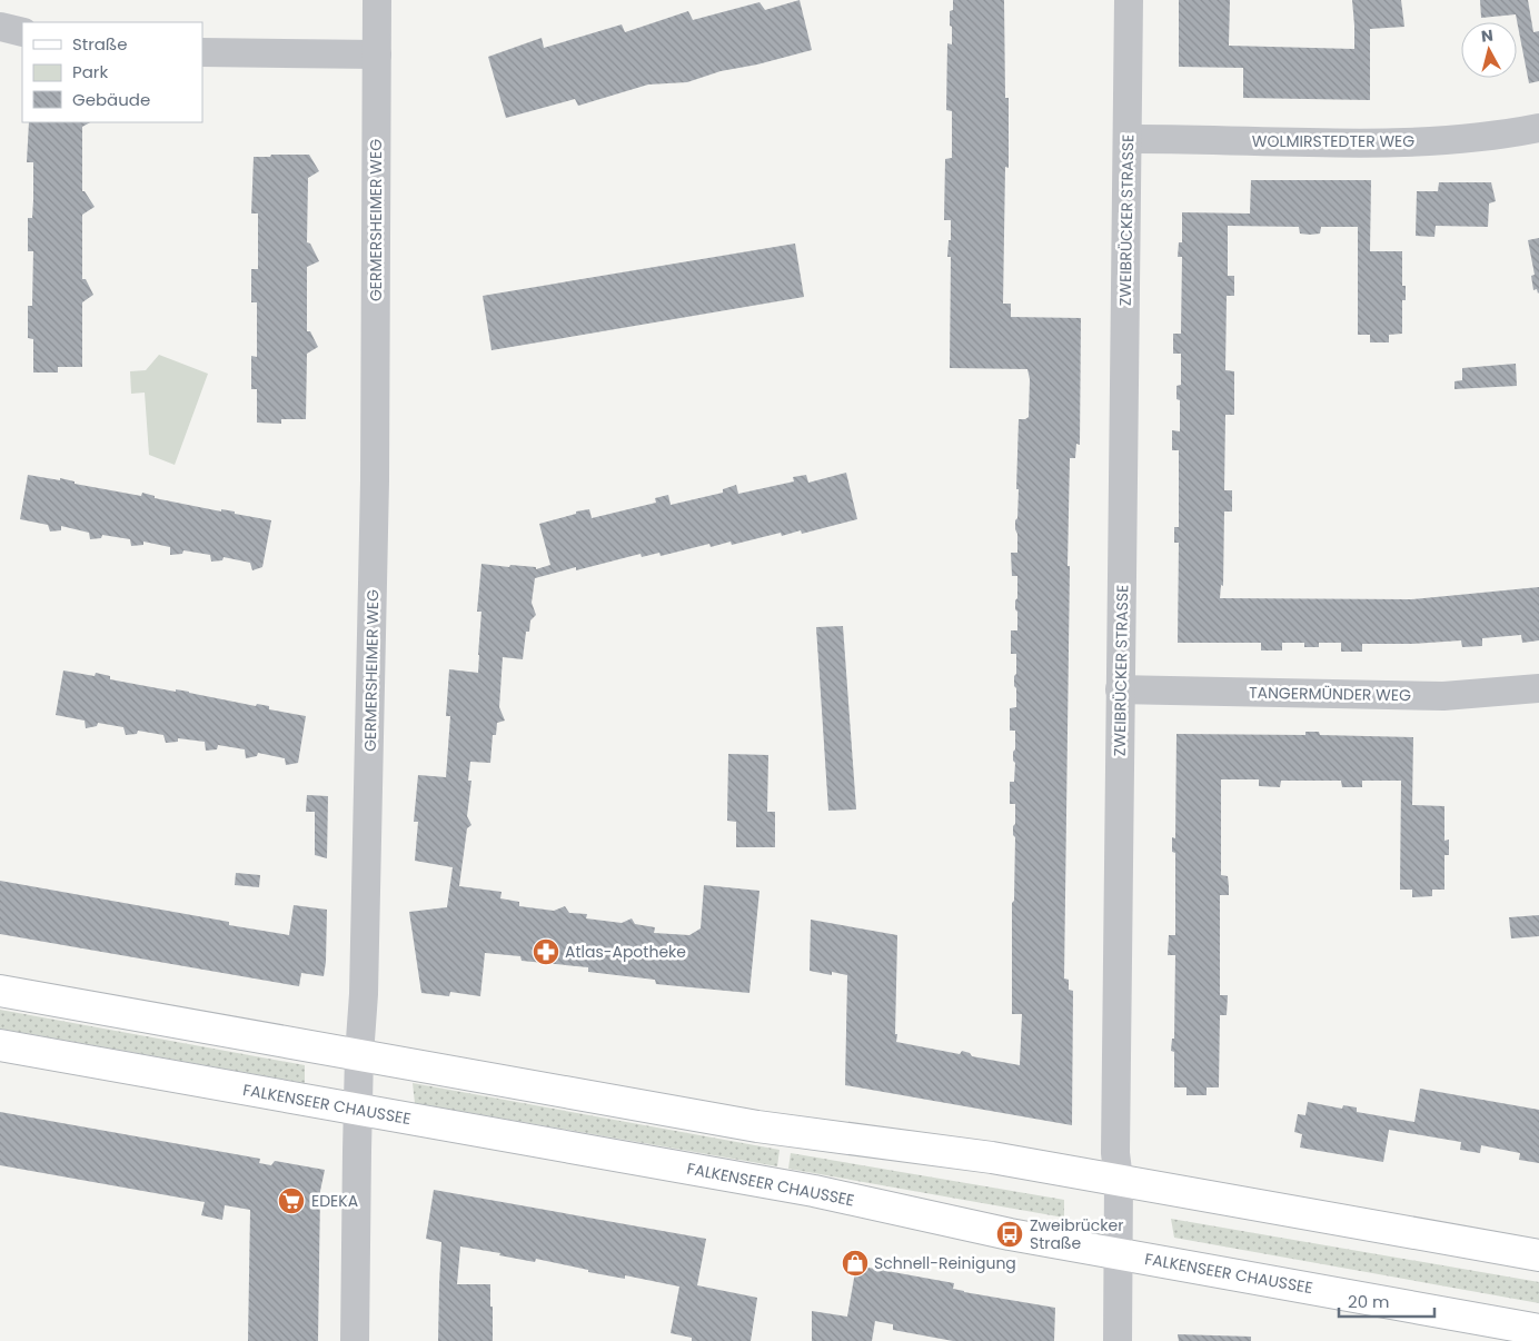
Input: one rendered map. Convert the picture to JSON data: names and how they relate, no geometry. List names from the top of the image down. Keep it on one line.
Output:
{"streets":{"main road":["FALKENSEER CHAUSSEE"],"street":["WOLMIRSTEDTER WEG","GERMERSHEIMER WEG","ZWEIBRÜCKER STRASSE","TANGERMÜNDER WEG"]},"crossings":[["WOLMIRSTEDTER WEG","ZWEIBRÜCKER STRASSE"],["GERMERSHEIMER WEG","FALKENSEER CHAUSSEE"],["ZWEIBRÜCKER STRASSE","TANGERMÜNDER WEG"],["ZWEIBRÜCKER STRASSE","FALKENSEER CHAUSSEE"]],"places":{"pharmacy":["Atlas-Apotheke"],"supermarket":["EDEKA"],"bus stop":["Zweibrücker Straße"],"shop":["Schnell-Reinigung"]},"legend":["Straße","Park","Gebäude"],"scale_bar":"20 m","north":"top"}
